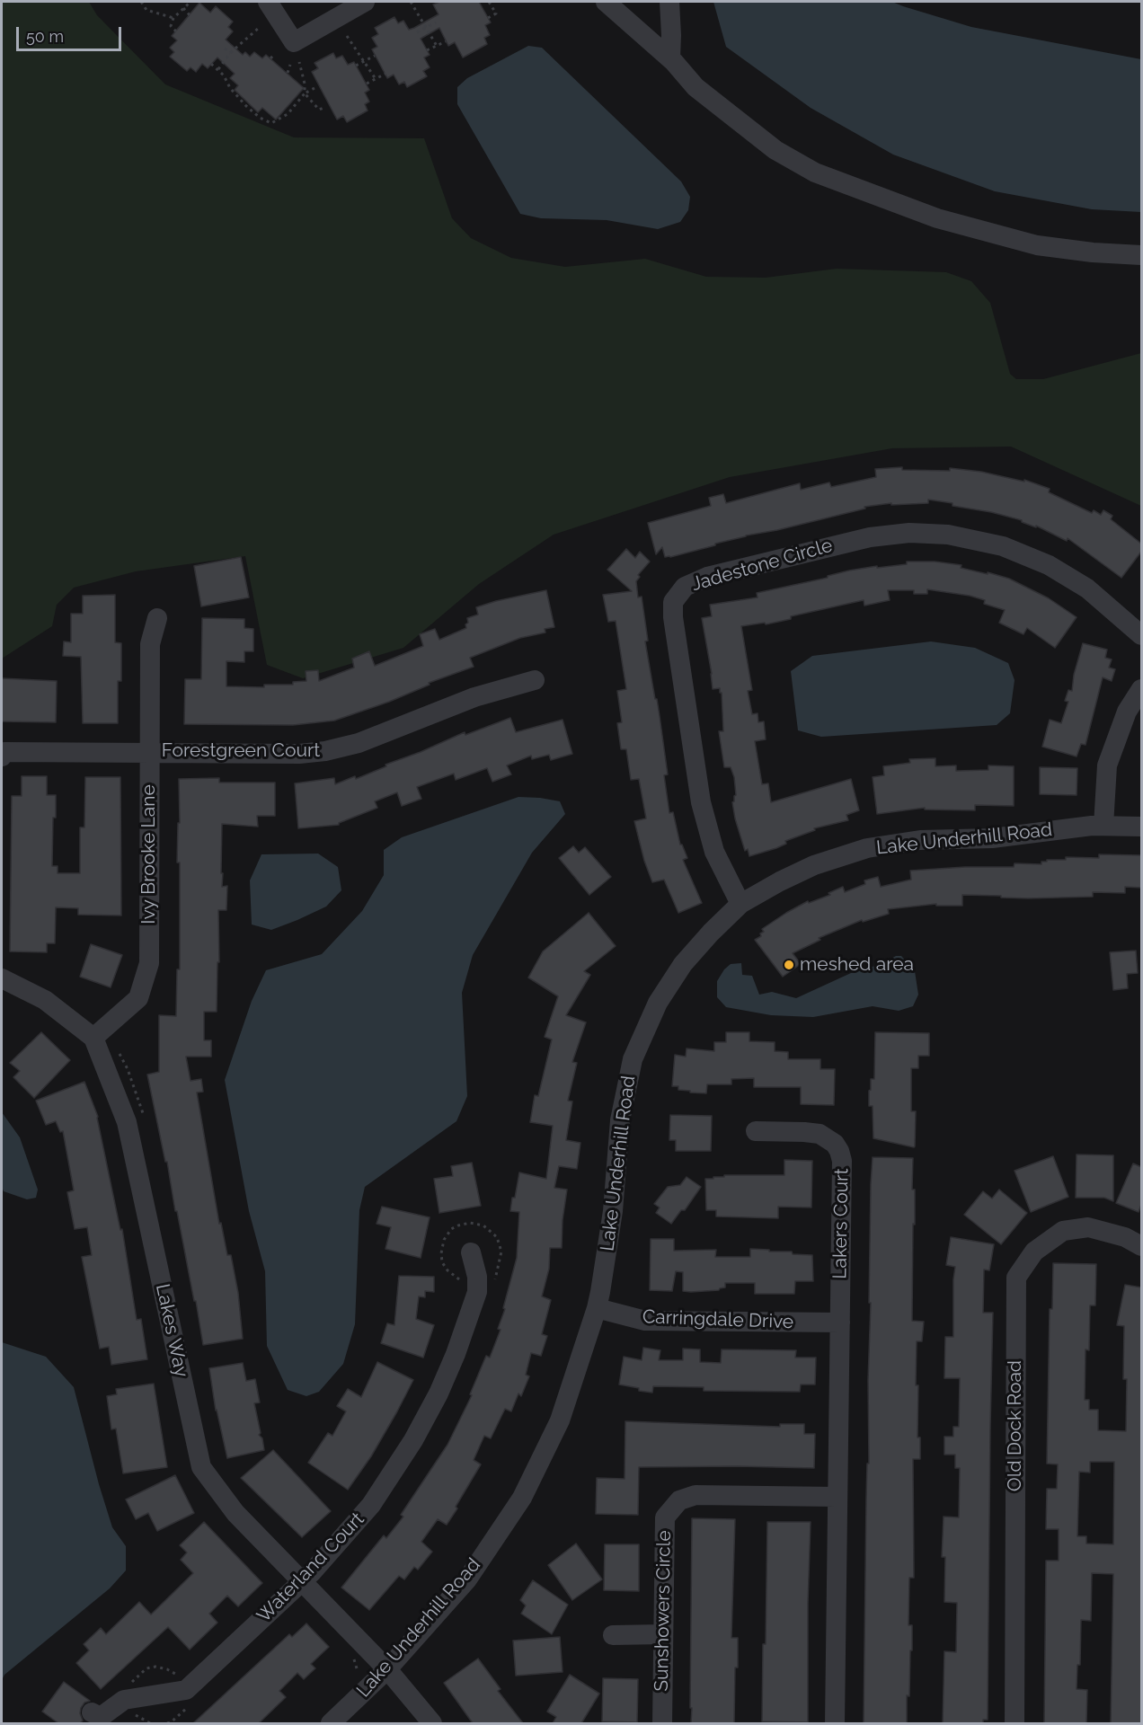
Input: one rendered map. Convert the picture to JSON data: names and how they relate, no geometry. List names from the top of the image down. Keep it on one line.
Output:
{"streets":{"street":["Jadestone Circle","Forestgreen Court","Lake Underhill Road","Ivy Brooke Lane","Lakers Court","Carringdale Drive","Lakes Way","Old Dock Road","Waterland Court","Sunshowers Circle"]},"crossings":[["Jadestone Circle","Lake Underhill Road"],["Forestgreen Court","Ivy Brooke Lane"],["Lake Underhill Road","Carringdale Drive"],["Lake Underhill Road","Lakes Way"],["Ivy Brooke Lane","Lakes Way"],["Lakers Court","Carringdale Drive"],["Lakes Way","Waterland Court"]],"places":["meshed area"],"scale_bar":"50 m"}
